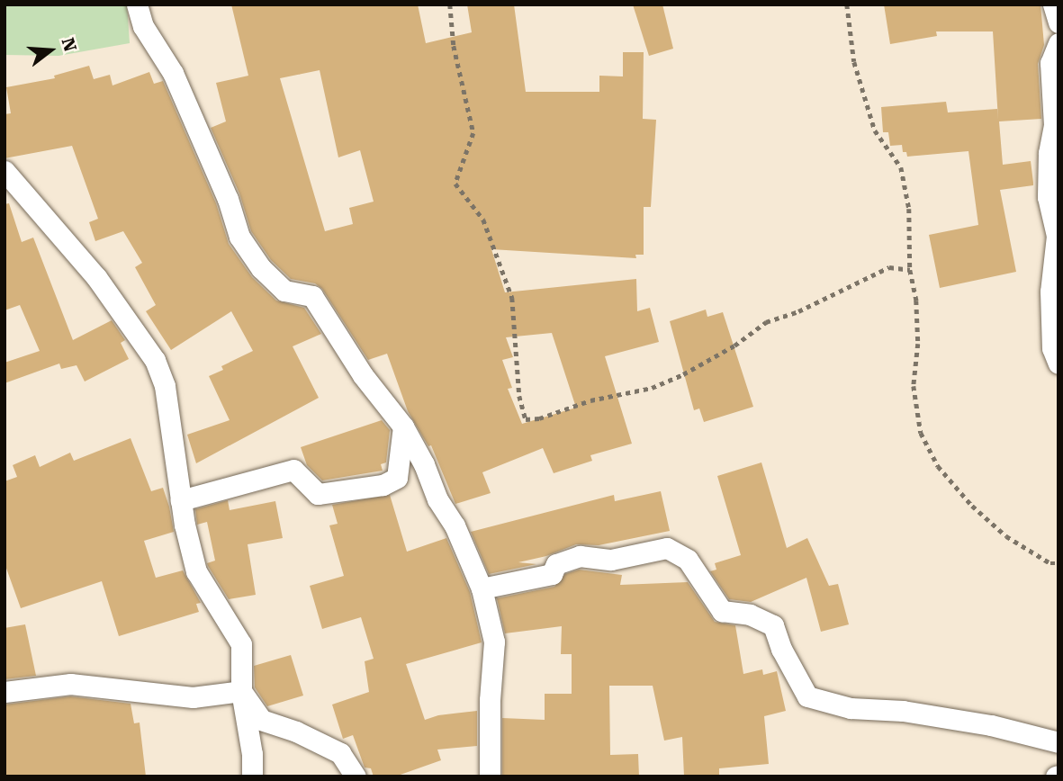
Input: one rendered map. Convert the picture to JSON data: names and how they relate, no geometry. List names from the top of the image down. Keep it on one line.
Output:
{"north":"right"}
